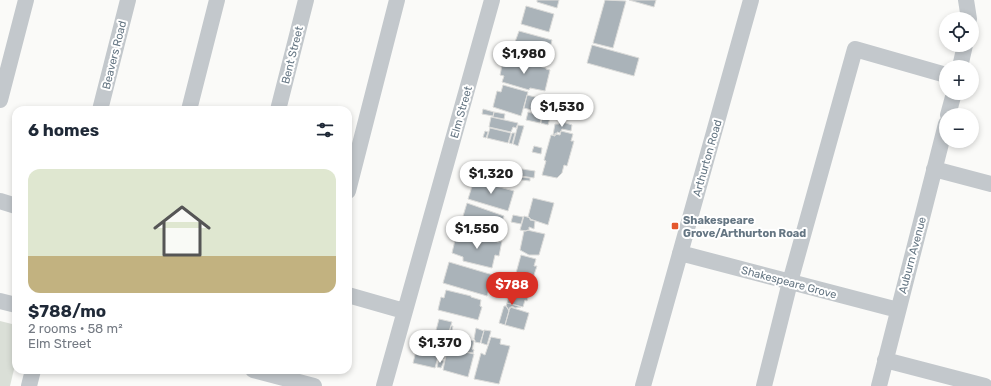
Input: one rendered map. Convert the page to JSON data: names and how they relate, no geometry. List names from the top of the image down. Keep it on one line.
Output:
{"streets":{"street":["Beavers Road","Bent Street","Elm Street","Arthurton Road","Auburn Avenue","Shakespeare Grove"]},"crossings":[["Arthurton Road","Shakespeare Grove"],["Auburn Avenue","Shakespeare Grove"]],"places":{"transit":["Shakespeare Grove/Arthurton Road"]},"page":{"map_buttons":["+","−"],"price":["$1,980","$1,530","$1,320","$1,550","$788","$1,370"],"heading":"6 homes","list":[{"name":"$788/mo","note":"2 rooms · 58 m² · Elm Street"}]}}
